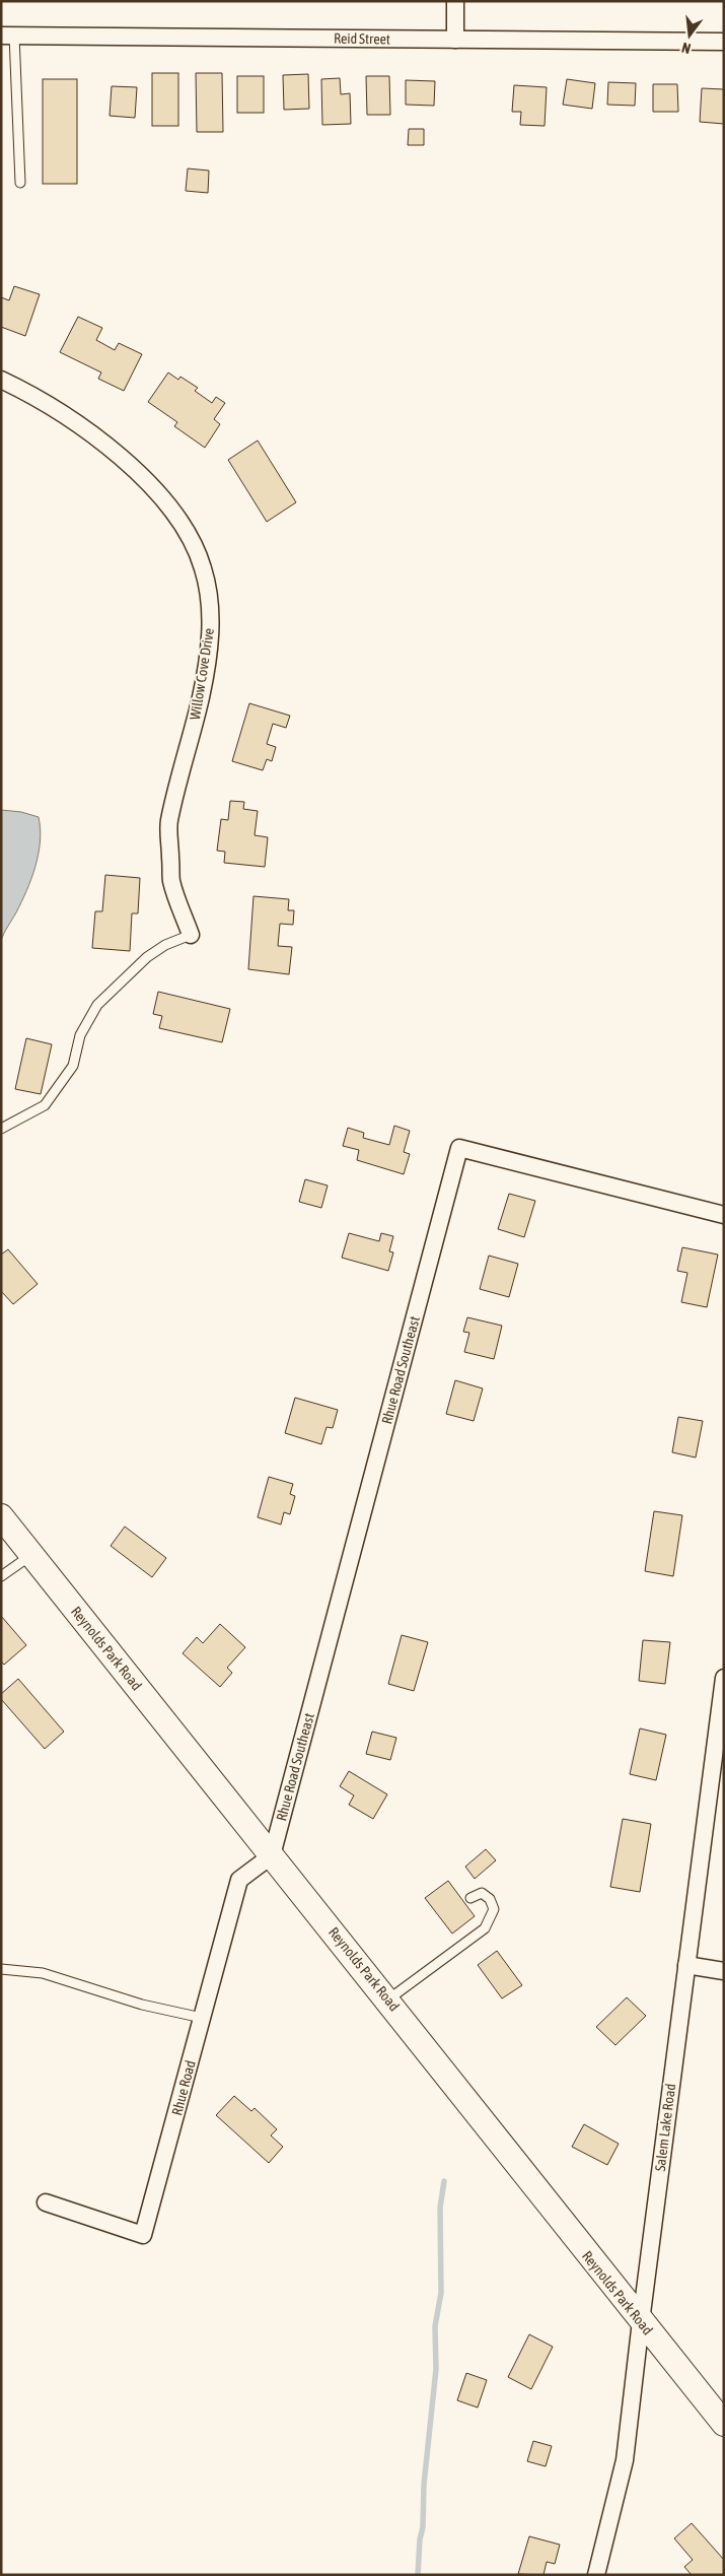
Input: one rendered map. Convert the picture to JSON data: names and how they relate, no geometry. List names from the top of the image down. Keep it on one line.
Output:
{"streets":{"main road":["Reynolds Park Road"],"street":["Reid Street","Willow Cove Drive","Rhue Road Southeast","Rhue Road","Salem Lake Road"]},"crossings":[["Rhue Road Southeast","Reynolds Park Road"],["Rhue Road Southeast","Rhue Road"],["Reynolds Park Road","Rhue Road"],["Reynolds Park Road","Salem Lake Road"]],"north":"bottom"}
